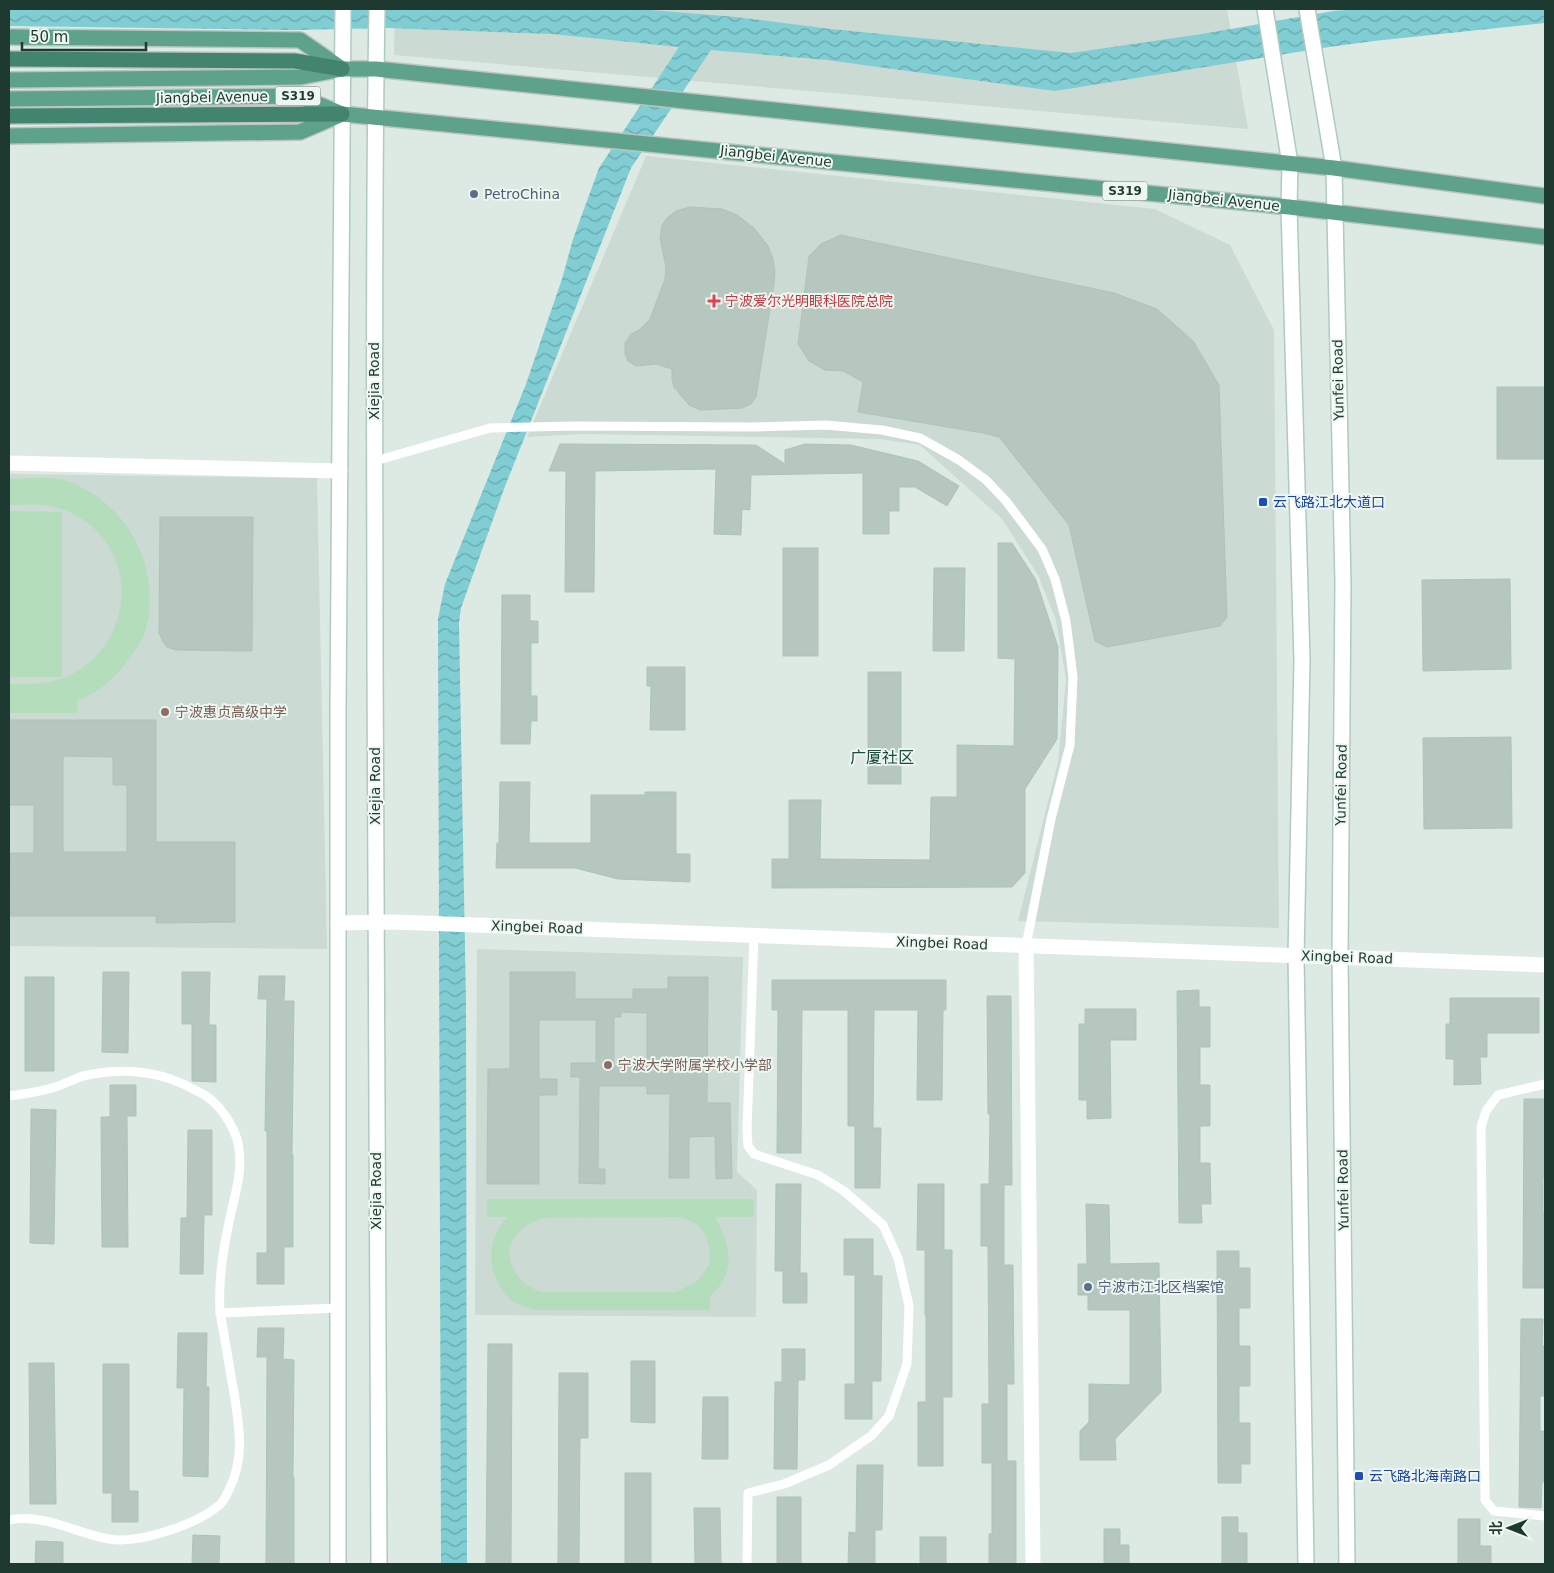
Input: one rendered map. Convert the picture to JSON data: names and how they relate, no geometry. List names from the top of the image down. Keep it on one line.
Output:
{"streets":{"main road":["S319","Jiangbei Avenue","Yunfei Road","Xiejia Road","Xingbei Road"]},"crossings":[["Jiangbei Avenue","Yunfei Road"],["Jiangbei Avenue","Xiejia Road"],["Yunfei Road","Xingbei Road"],["Xiejia Road","Xingbei Road"]],"districts":["广厦社区"],"places":{"other":["PetroChina","宁波惠贞高级中学","宁波大学附属学校小学部","宁波市江北区档案馆"],"health":["宁波爱尔光明眼科医院总院"],"transit":["云飞路江北大道口","云飞路北海南路口"]},"scale_bar":"50 m","north":"left"}
